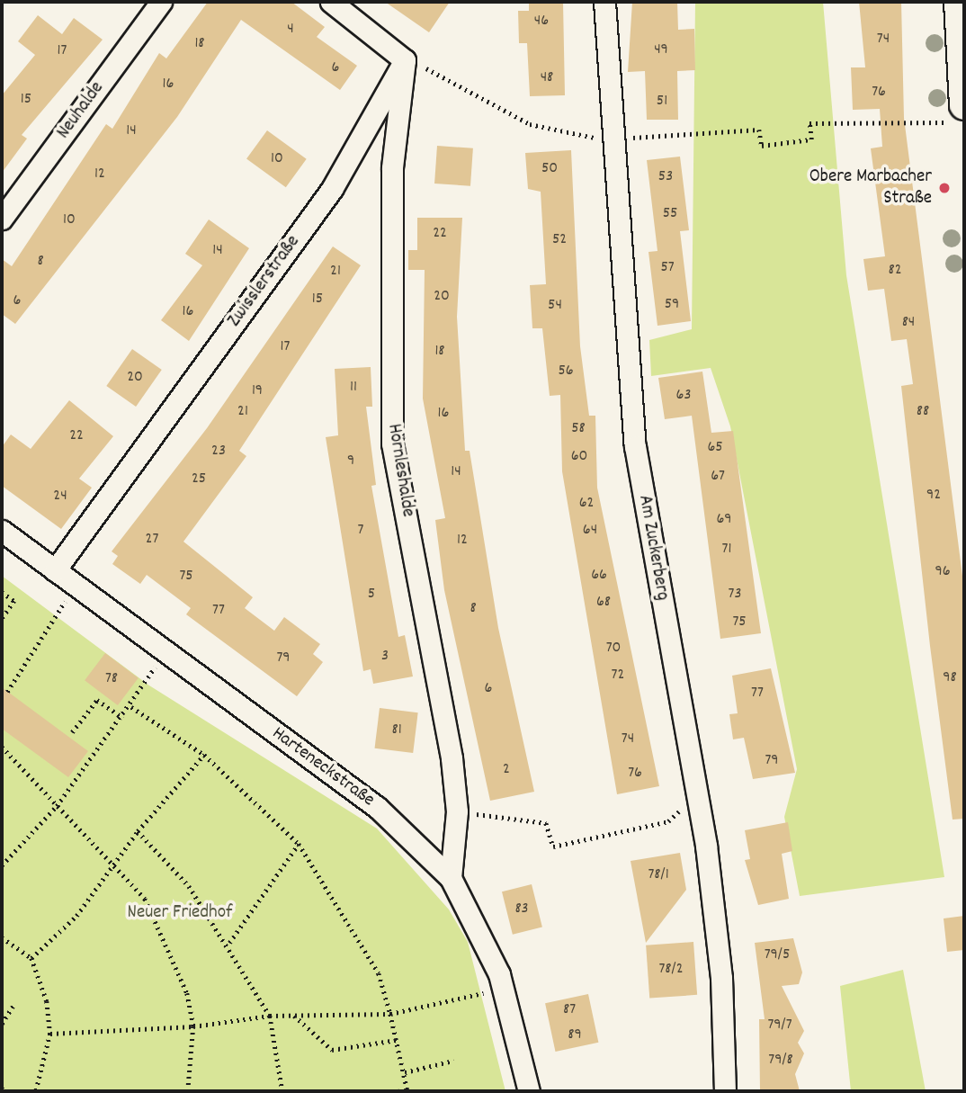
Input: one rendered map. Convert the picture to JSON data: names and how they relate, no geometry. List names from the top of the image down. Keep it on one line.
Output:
{"streets":{"street":["Neuhalde","Zwisslerstraße","Hörnleshalde","Am Zuckerberg","Harteneckstraße"]},"crossings":[["Zwisslerstraße","Hörnleshalde"],["Zwisslerstraße","Harteneckstraße"],["Hörnleshalde","Harteneckstraße"]],"parks":["Neuer Friedhof"],"places":["Obere Marbacher Straße"],"house_numbers":["46","4","74","18","49","17","6","48","16","76","15","51","14","10","50","12","53","55","10","22","52","14","8","57","82","21","20","15","6","59","54","16","84","17","18","56","20","11","19","63","21","88","16","58","22","65","23","60","9","14","67","25","92","24","62","69","7","64","27","12","71","96","66","75","5","73","68","8","77","75","70","3","79","72","98","78","6","77","81","74","79","2","76","78/1","83","79/5","78/2","87","79/7","89","79/8"]}
